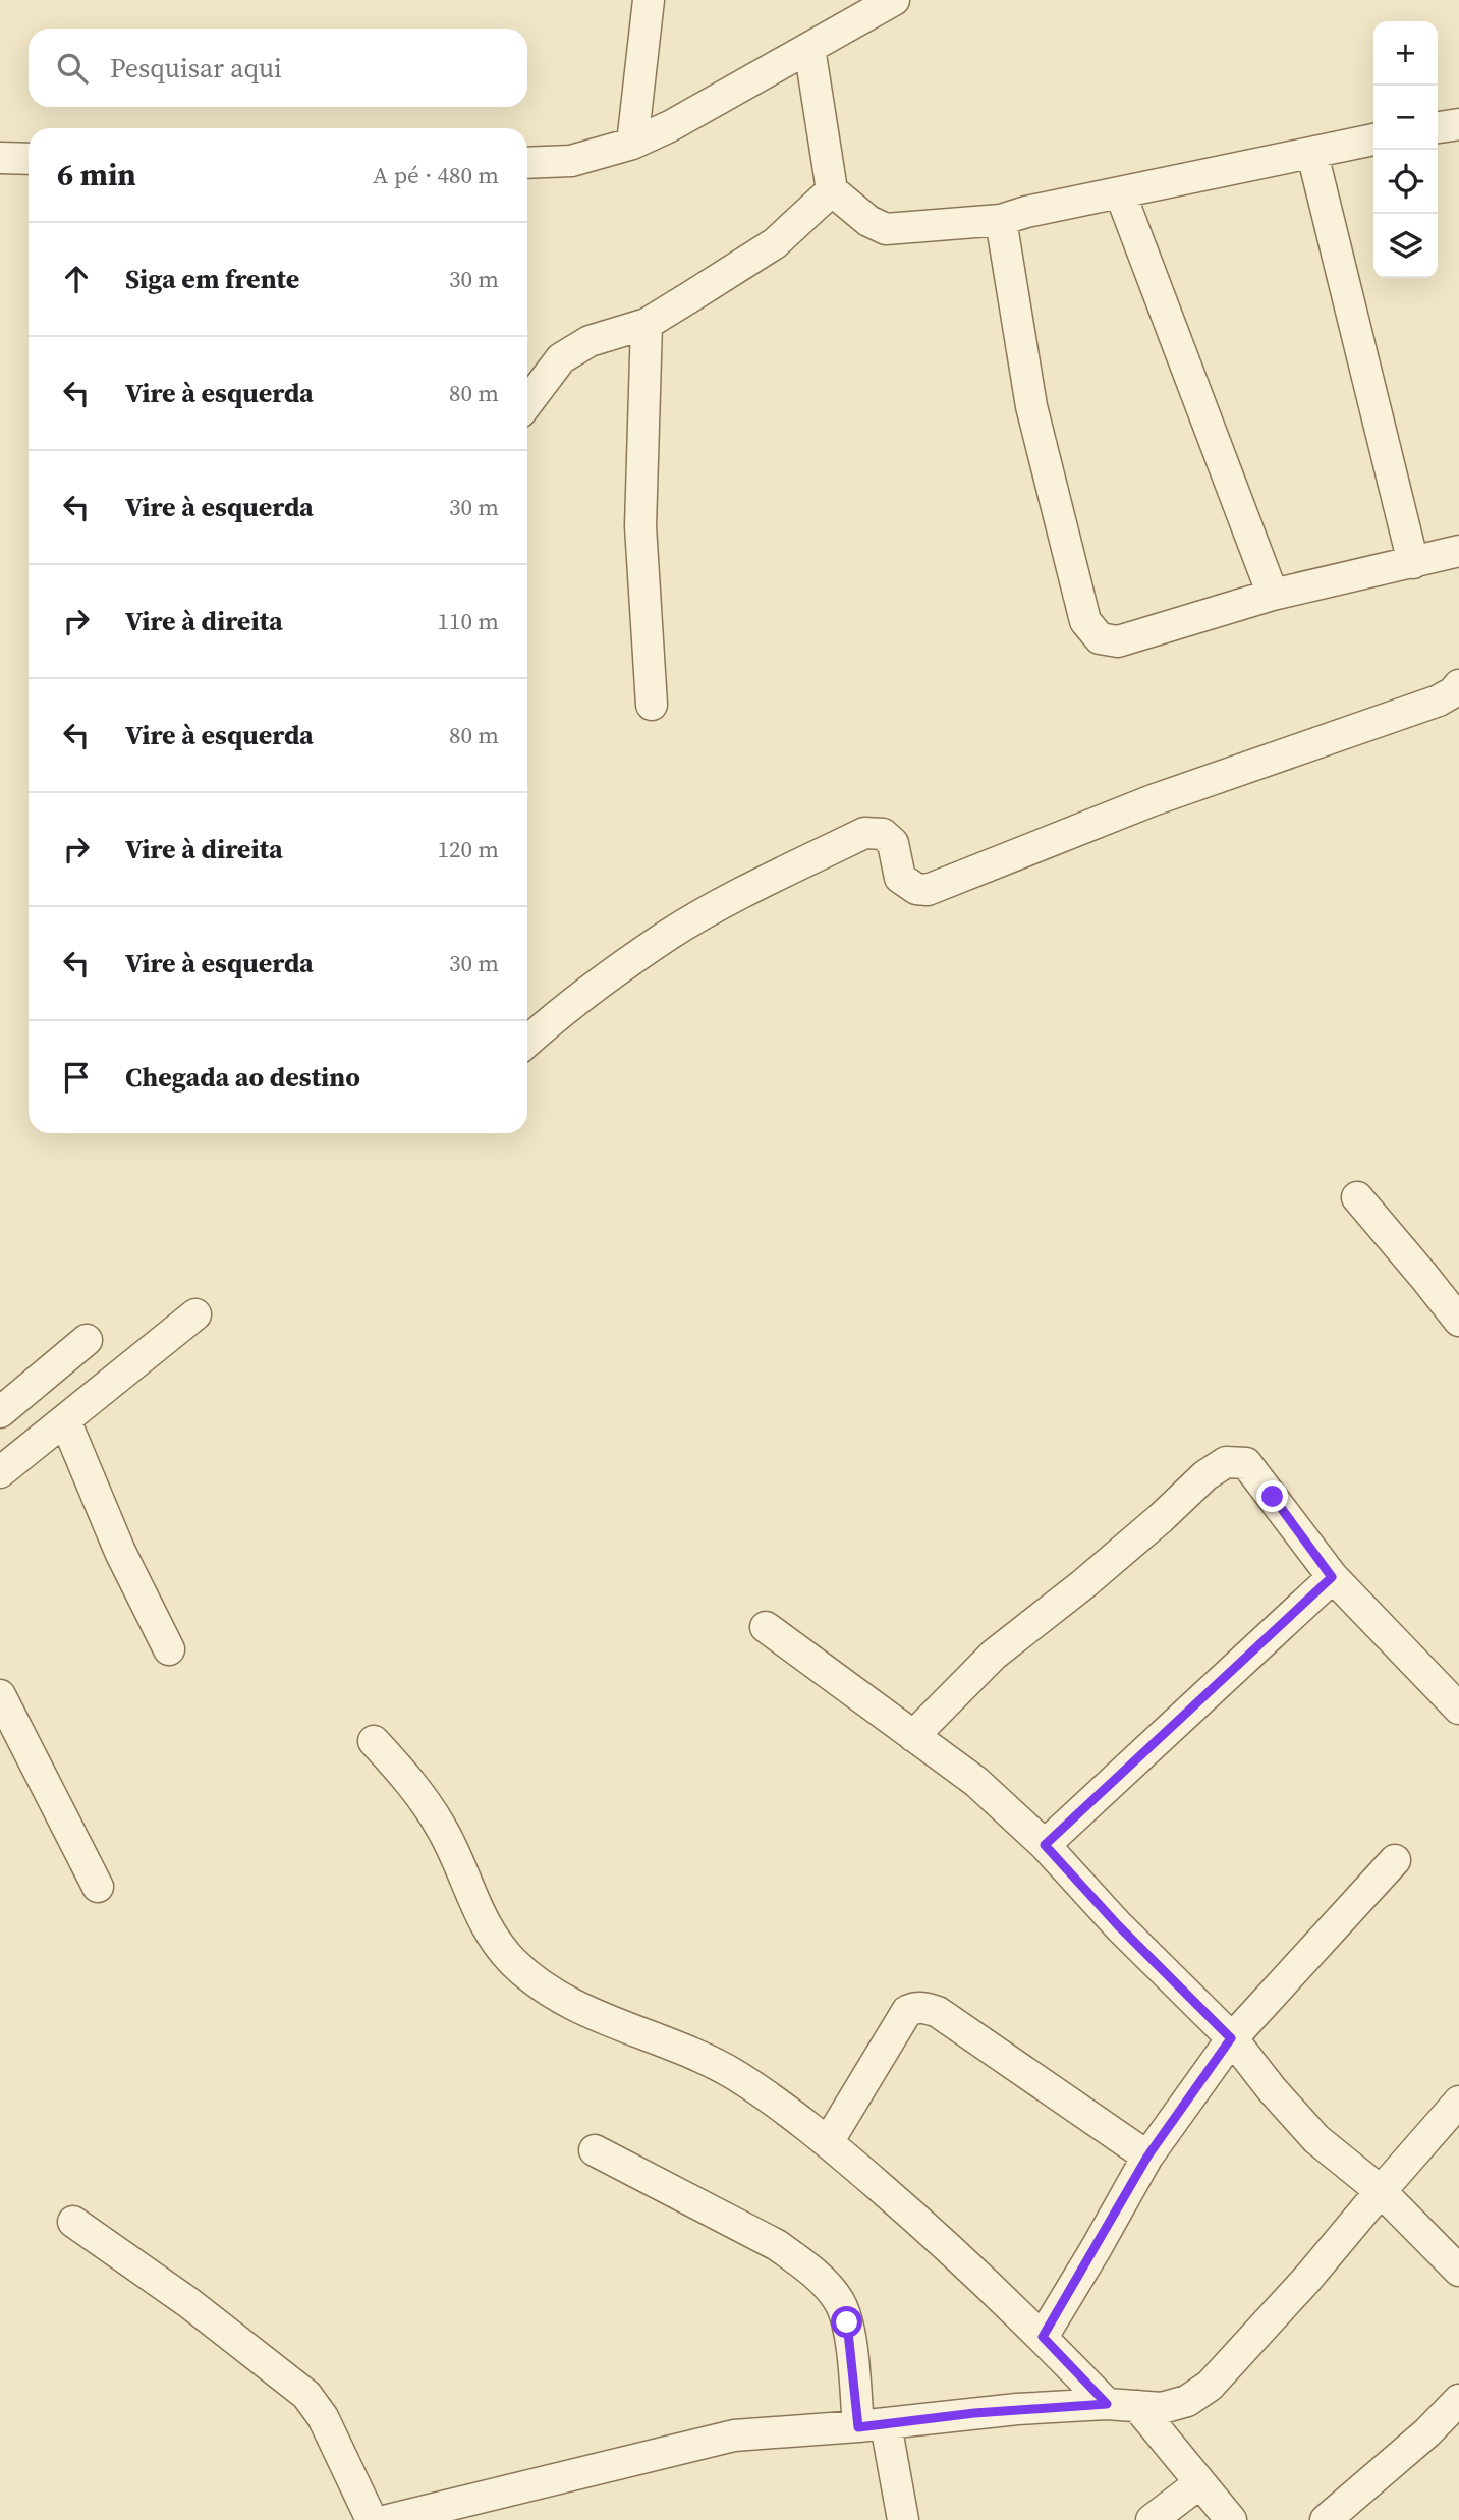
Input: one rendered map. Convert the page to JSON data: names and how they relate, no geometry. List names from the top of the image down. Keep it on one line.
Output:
{"page":{"map_buttons":["+","−"],"search":"Pesquisar aqui","heading":["6 min","A pé · 480 m"],"list":[["Siga em frente","30 m"],["Vire à esquerda","80 m"],["Vire à esquerda","30 m"],["Vire à direita","110 m"],["Vire à esquerda","80 m"],["Vire à direita","120 m"],["Vire à esquerda","30 m"],"Chegada ao destino"]}}
